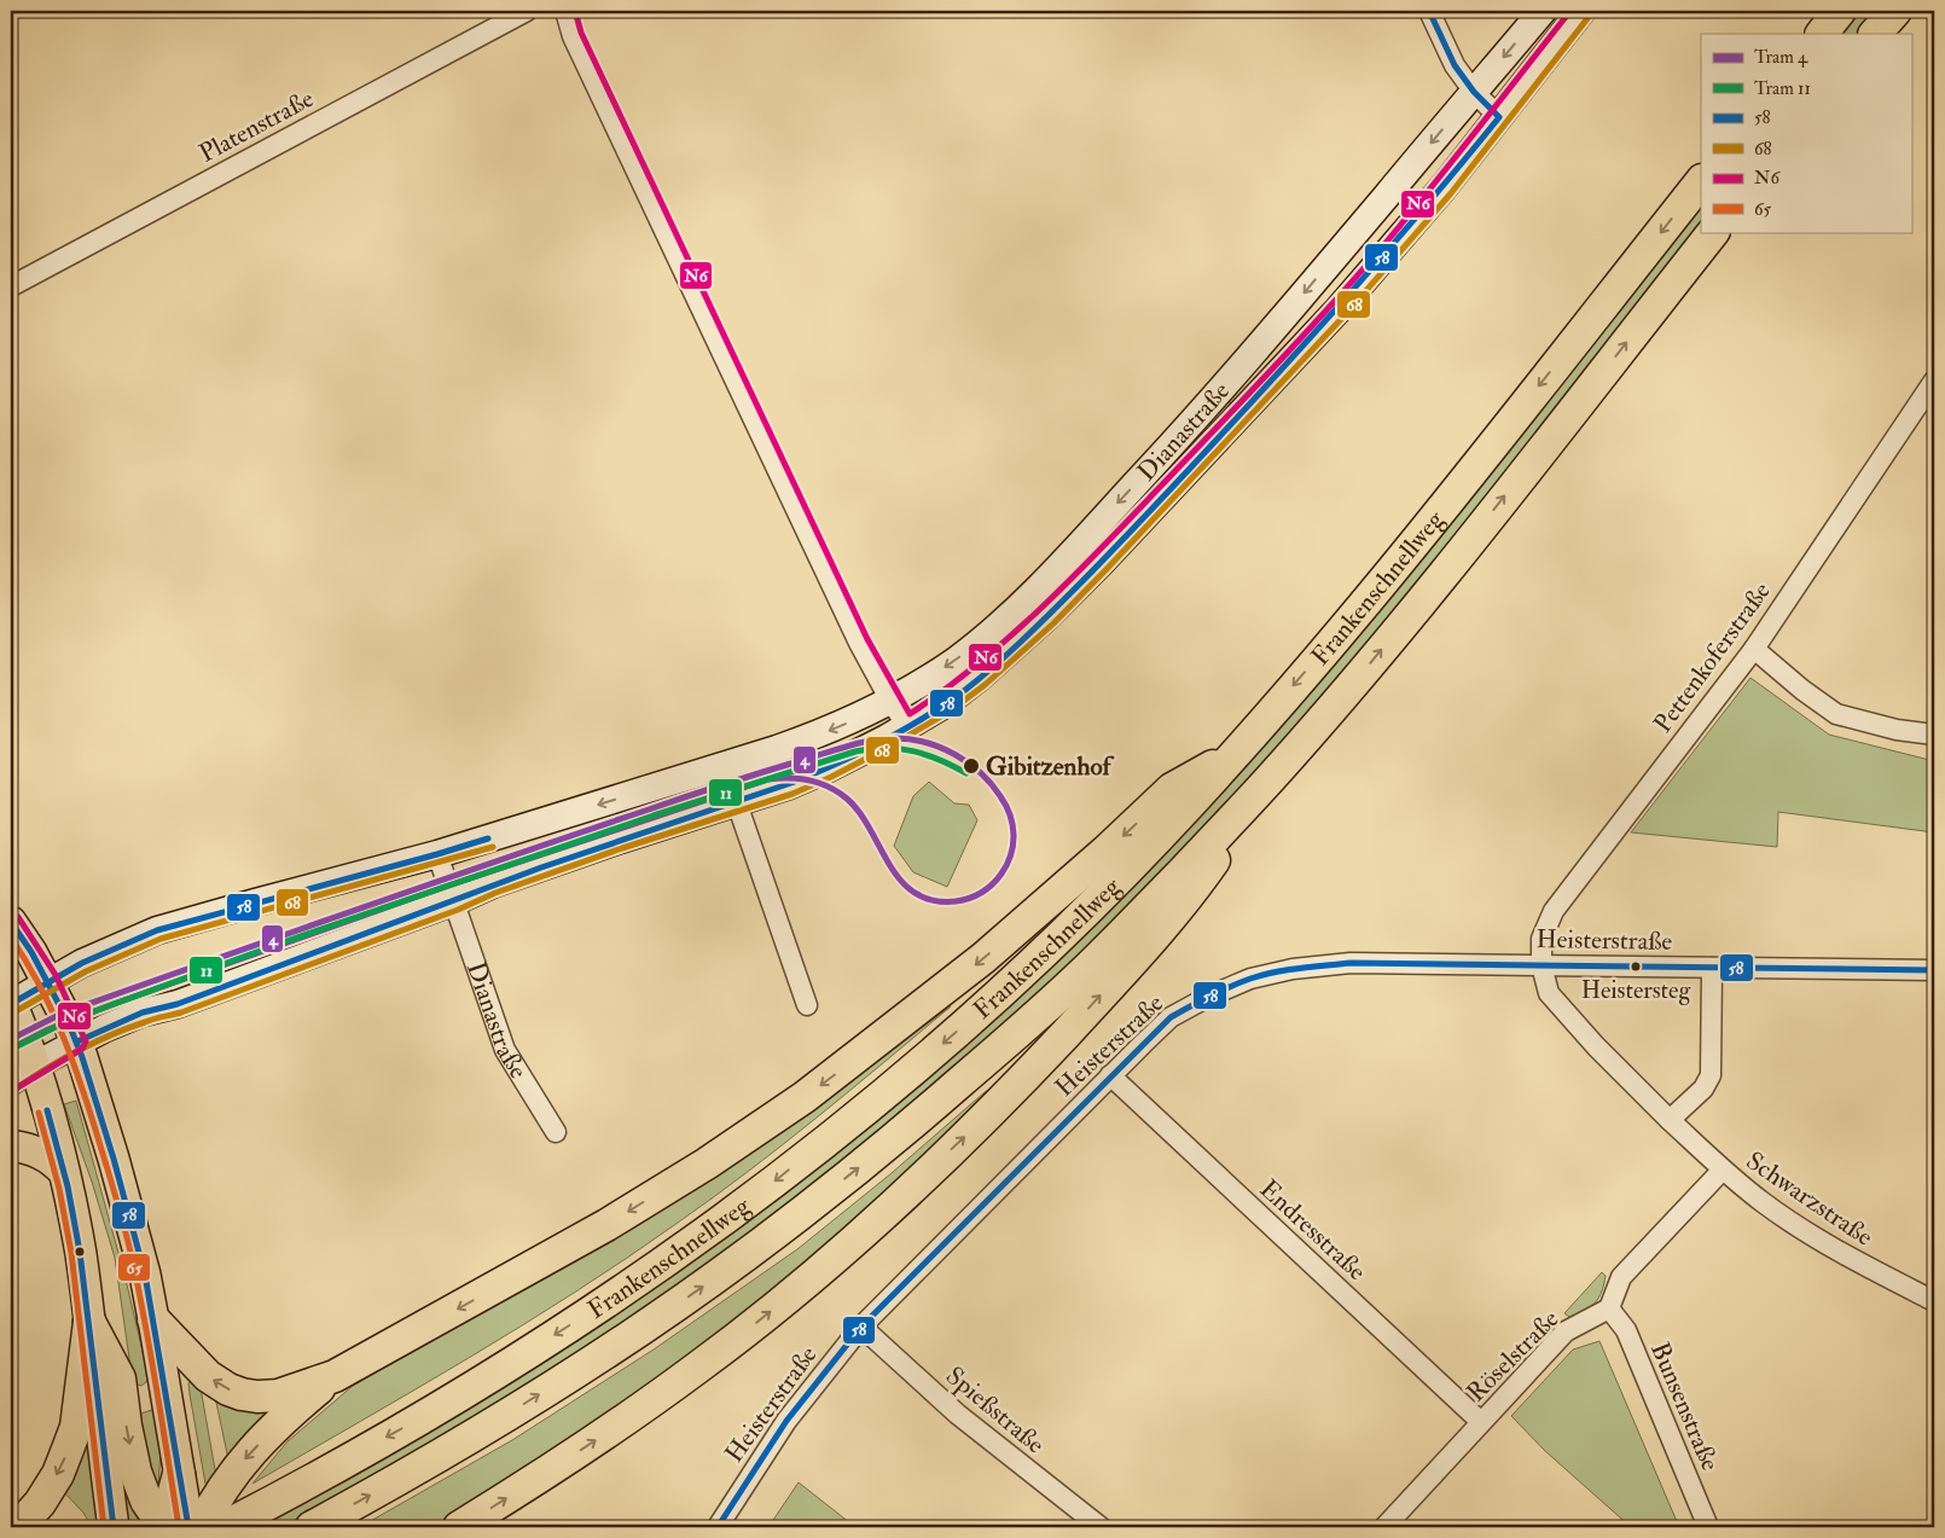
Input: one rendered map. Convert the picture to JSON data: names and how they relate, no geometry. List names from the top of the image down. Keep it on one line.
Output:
{"streets":{"highway":["Frankenschnellweg"],"main road":["Dianastraße"],"street":["Platenstraße","Pettenkoferstraße","Heisterstraße","Schwarzstraße","Endresstraße","Röselstraße","Bunsenstraße","Spießstraße"]},"crossings":[["Pettenkoferstraße","Heisterstraße"],["Pettenkoferstraße","Schwarzstraße"],["Heisterstraße","Endresstraße"],["Heisterstraße","Spießstraße"],["Endresstraße","Röselstraße"],["Röselstraße","Bunsenstraße"]],"places":["Gibitzenhof","Heistersteg"],"lines":["transit line 58","transit line N6","transit line 68","tram line 4","tram line 11","transit line 65"],"legend":["Tram 4","Tram 11","58","68","N6","65"]}
